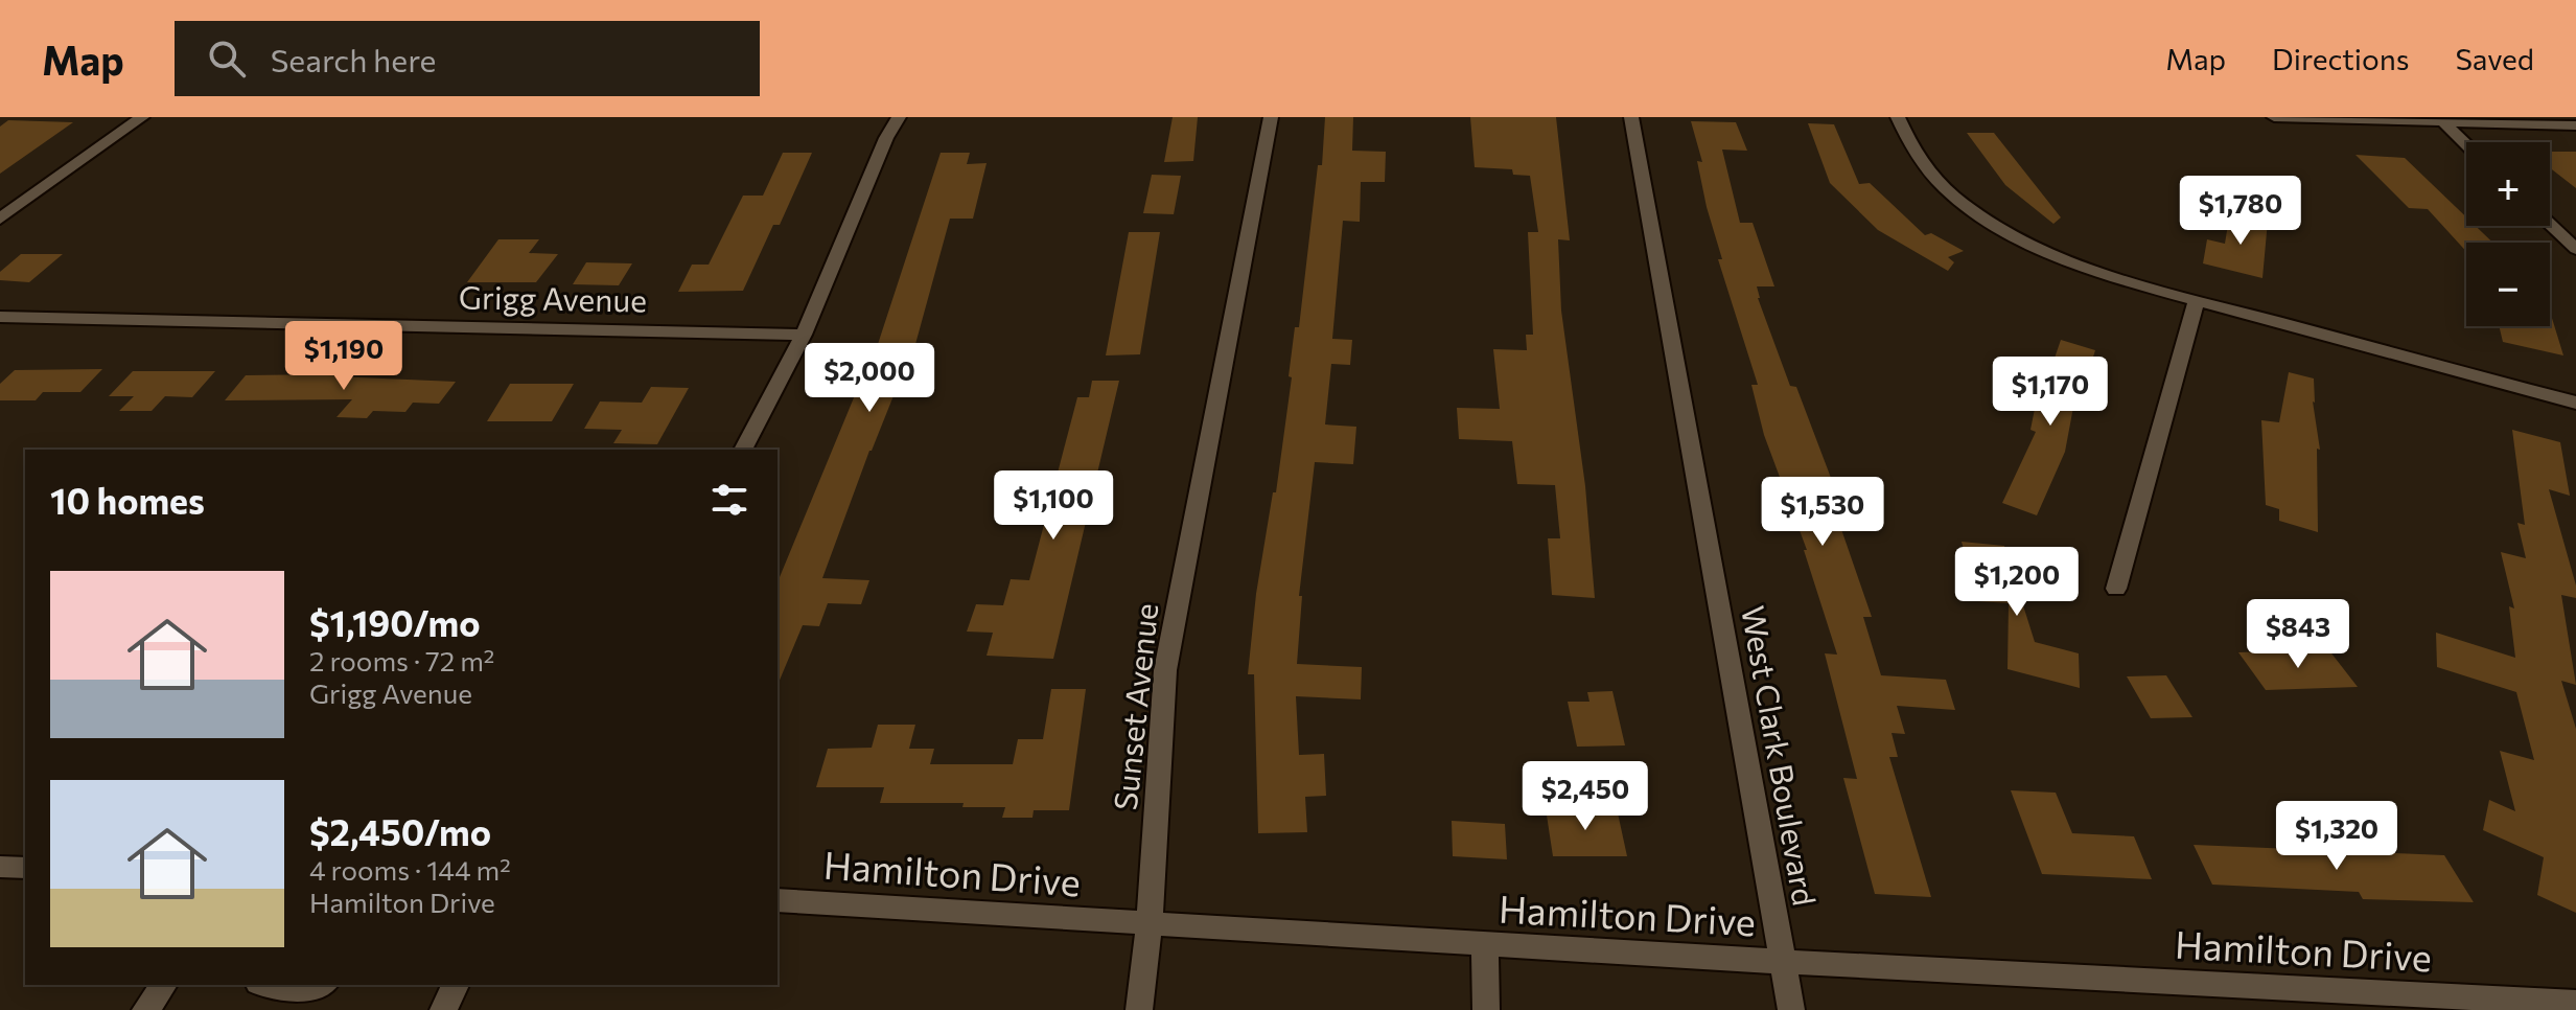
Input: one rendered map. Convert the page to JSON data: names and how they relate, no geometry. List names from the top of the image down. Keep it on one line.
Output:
{"streets":{"street":["Grigg Avenue","Sunset Avenue","West Clark Boulevard","Hamilton Drive"]},"crossings":[["Sunset Avenue","Hamilton Drive"],["West Clark Boulevard","Hamilton Drive"]],"page":{"header":"Map","search":"Search here","nav":["Map","Directions","Saved"],"map_buttons":["+","−"],"price":["$1,780","$1,190","$2,000","$1,170","$1,100","$1,530","$1,200","$843","$2,450","$1,320"],"heading":"10 homes","list":[{"name":"$1,190/mo","note":"2 rooms · 72 m² · Grigg Avenue"},{"name":"$2,450/mo","note":"4 rooms · 144 m² · Hamilton Drive"}]}}
